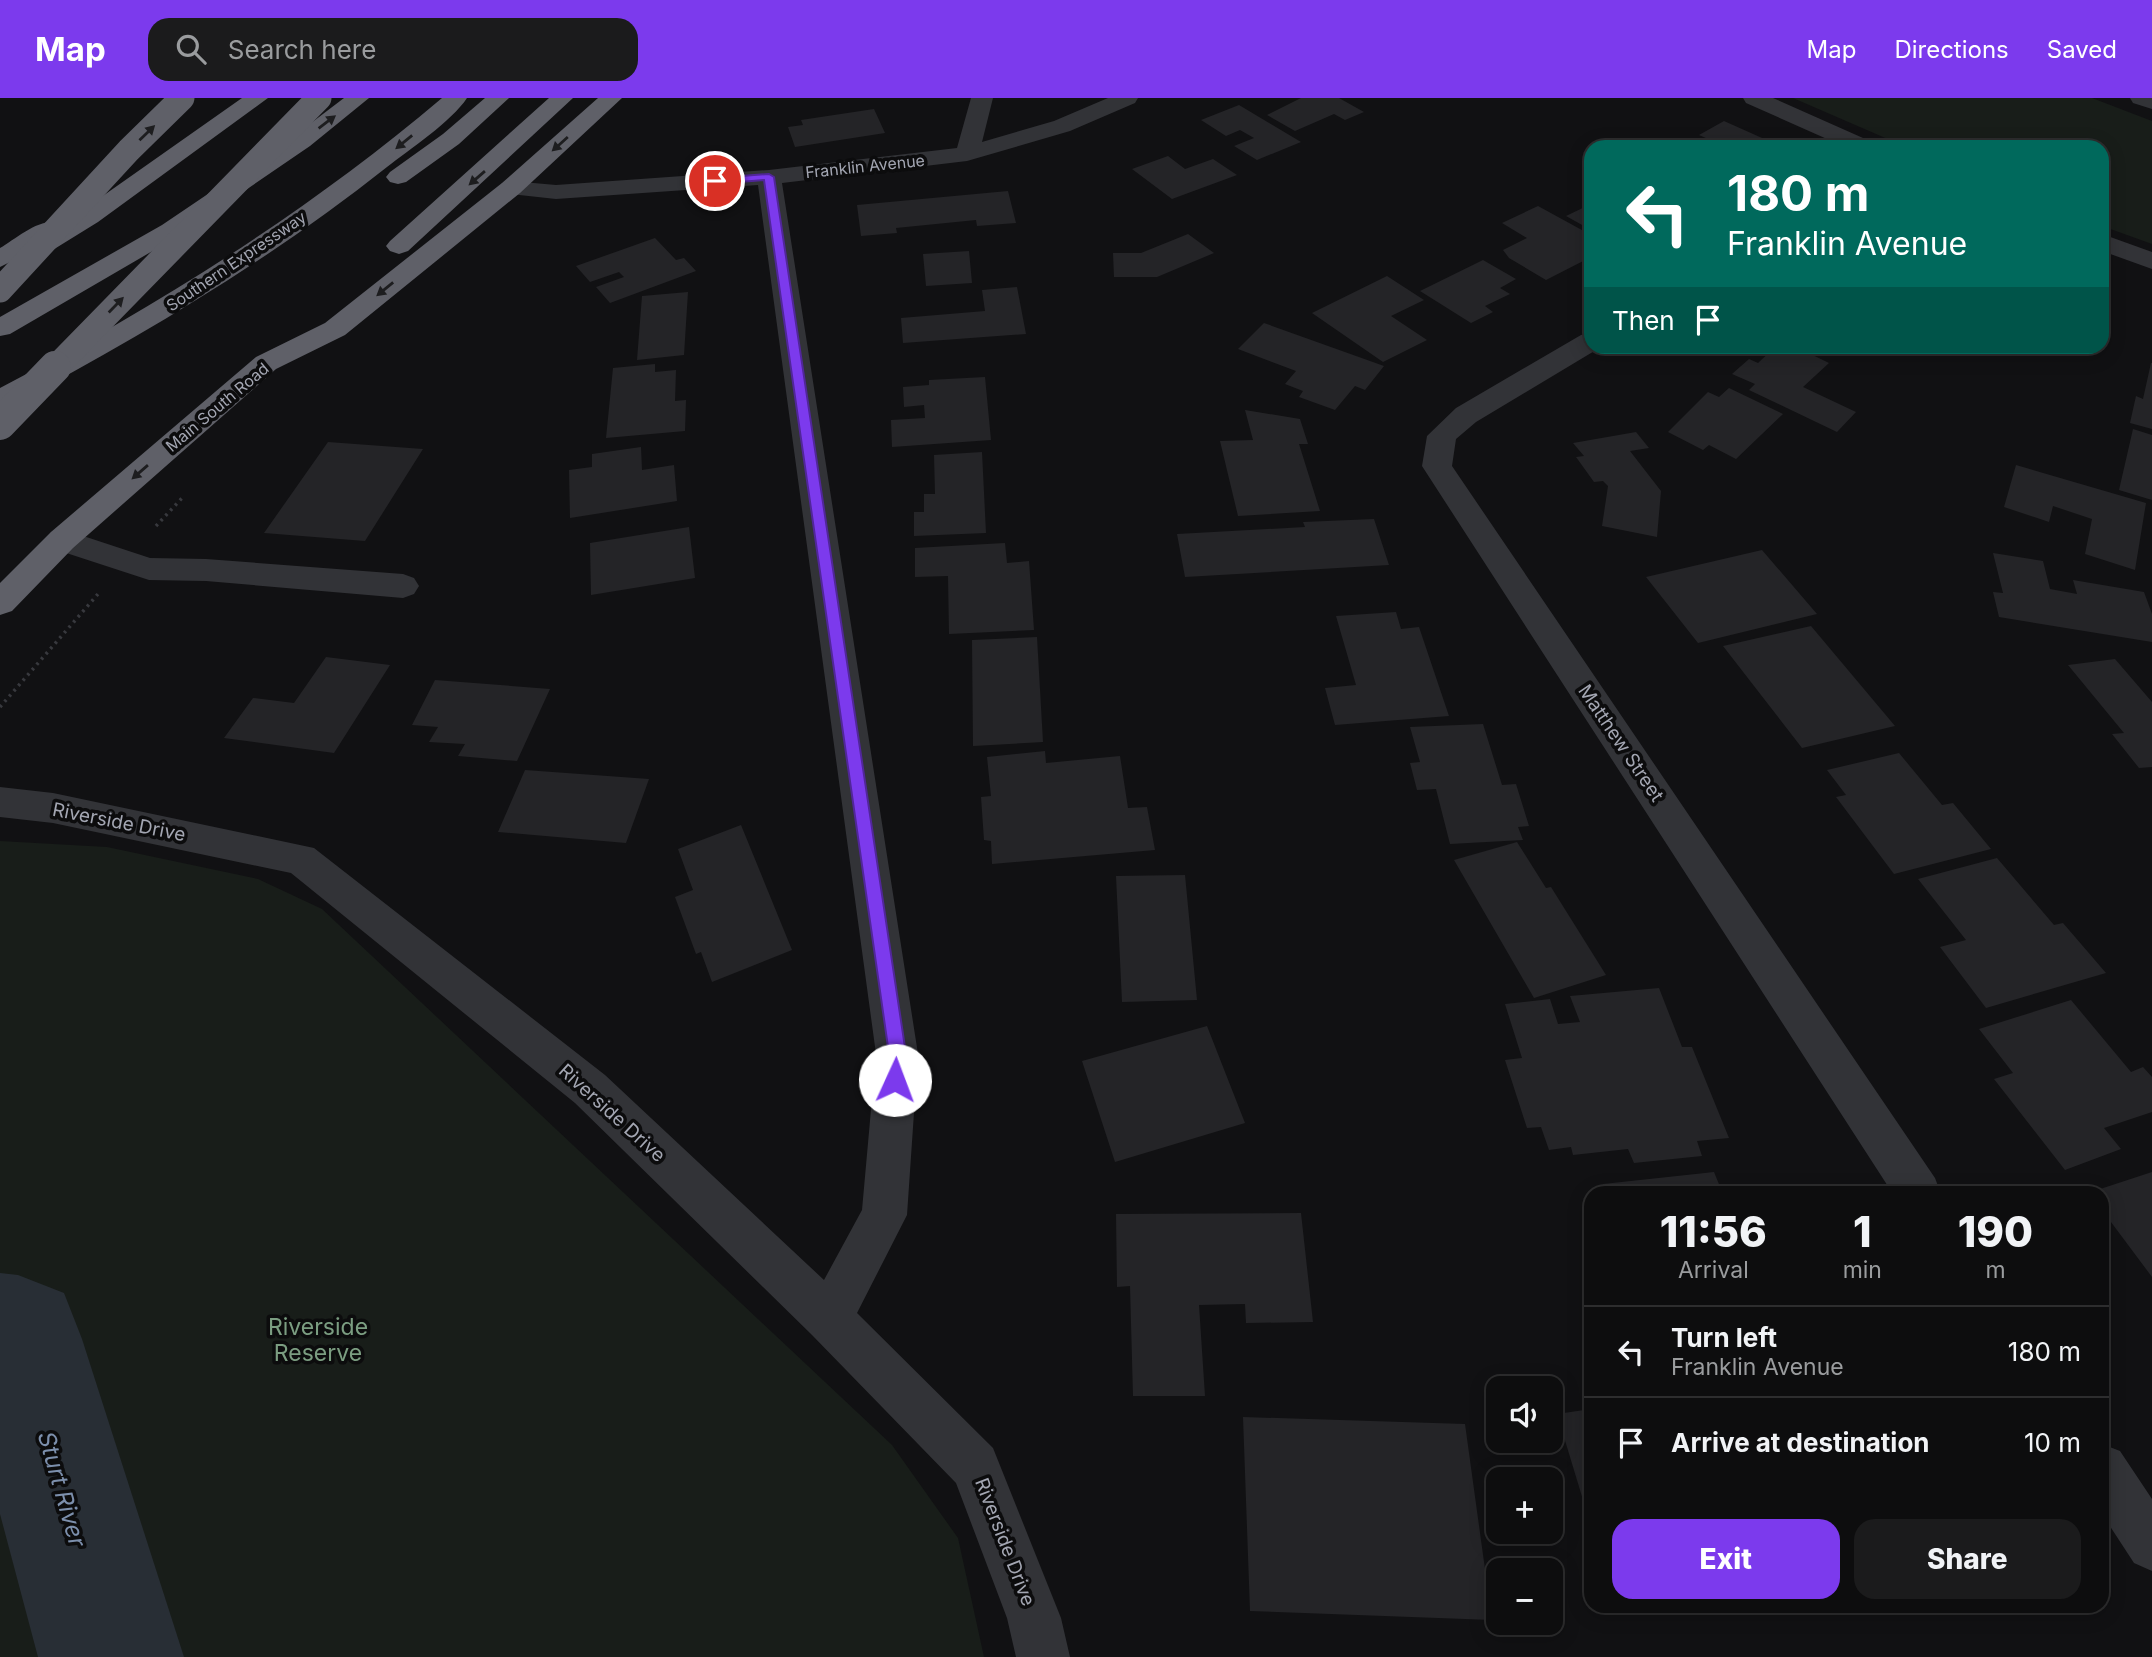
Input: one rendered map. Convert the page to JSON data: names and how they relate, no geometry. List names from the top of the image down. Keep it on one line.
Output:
{"streets":{"highway":["Southern Expressway","Main South Road"],"street":["Franklin Avenue","Matthew Street","Riverside Drive"]},"crossings":[["Franklin Avenue","Main South Road"]],"water":["Sturt River"],"parks":["Riverside Reserve"],"page":{"header":"Map","search":"Search here","nav":["Map","Directions","Saved"],"turn":["180 m","Franklin Avenue"],"then":"Then","eta":["11:56","Arrival","1","min","190","m"],"list":[{"name":"Turn left","note":"Franklin Avenue","value":"180 m"},{"name":"Arrive at destination","value":"10 m"}],"map_buttons":["+","−"],"buttons":["Exit","Share"]}}
